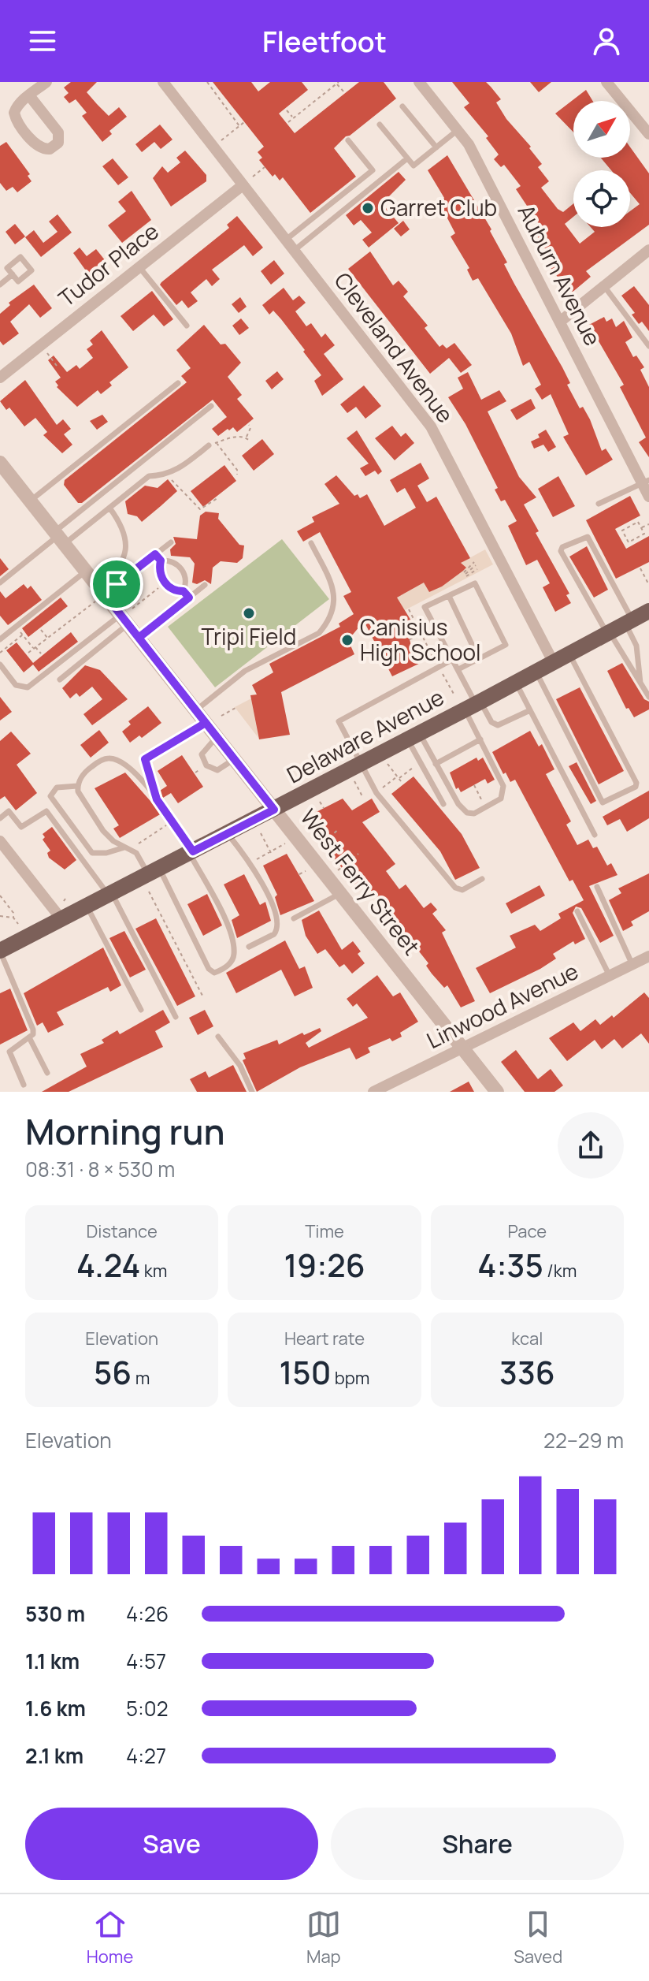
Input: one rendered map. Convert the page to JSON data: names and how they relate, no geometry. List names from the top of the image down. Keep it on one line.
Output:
{"streets":{"main road":["Delaware Avenue"],"street":["Tudor Place","Auburn Avenue","Cleveland Avenue","West Ferry Street","Linwood Avenue"]},"crossings":[["Tudor Place","Cleveland Avenue"],["Cleveland Avenue","Delaware Avenue"],["Delaware Avenue","West Ferry Street"],["West Ferry Street","Linwood Avenue"]],"places":["Garret Club","Tripi Field","Canisius High School"],"north":"top right","page":{"header":"Fleetfoot","heading":["Morning run","08:31 · 8 × 530 m"],"stats":[["Distance","4.24 km"],["Time","19:26"],["Pace","4:35 /km"],["Elevation","56 m"],["Heart rate","150 bpm"],["kcal","336"]],"chart":["Elevation","22–29 m"],"list":[{"name":"530 m","note":"4:26"},{"name":"1.1 km","note":"4:57"},{"name":"1.6 km","note":"5:02"},{"name":"2.1 km","note":"4:27"}],"buttons":["Save","Share"],"tabs":["Home","Map","Saved"]}}
